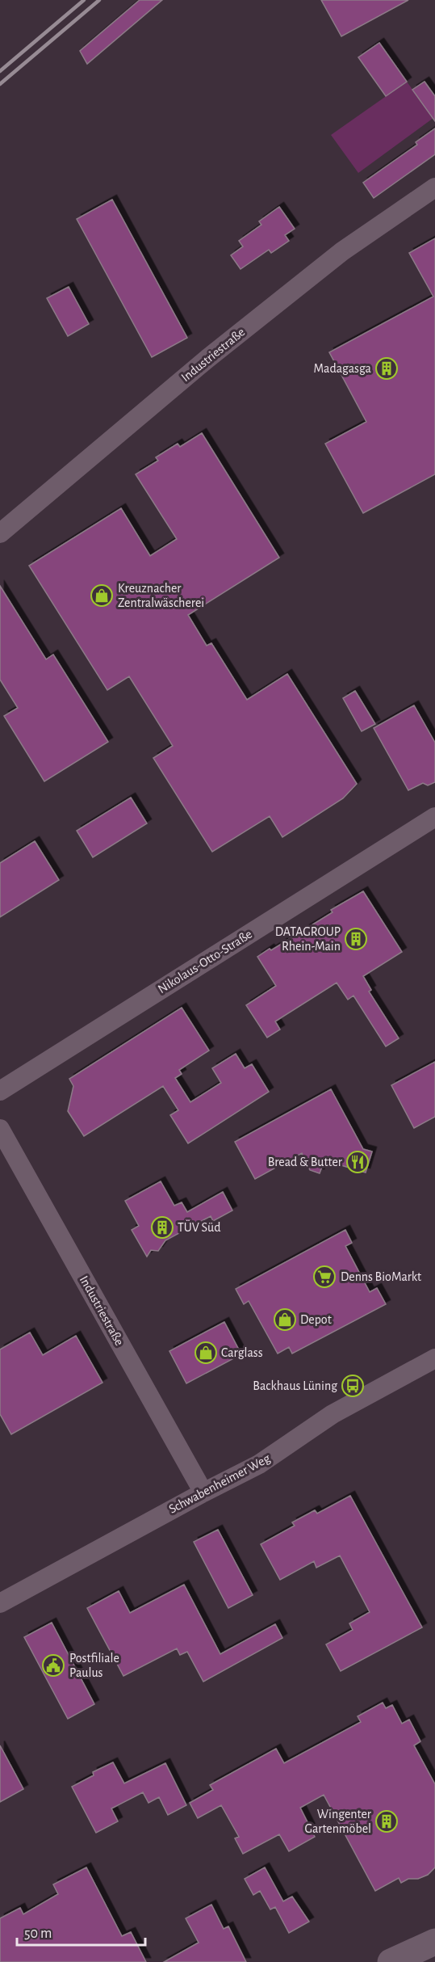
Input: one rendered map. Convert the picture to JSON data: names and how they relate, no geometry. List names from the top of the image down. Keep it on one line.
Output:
{"streets":{"street":["Industriestraße","Nikolaus-Otto-Straße","Schwabenheimer Weg"]},"crossings":[["Industriestraße","Schwabenheimer Weg"]],"places":{"building":["Madagasga","DATAGROUP Rhein-Main","TÜV Süd","Wingenter Gartenmöbel"],"shop":["Kreuznacher Zentralwäscherei","Depot","Carglass"],"restaurant":["Bread & Butter"],"supermarket":["Denns BioMarkt"],"bus stop":["Backhaus Lüning"],"public building":["Postfiliale Paulus"]},"scale_bar":"50 m"}
